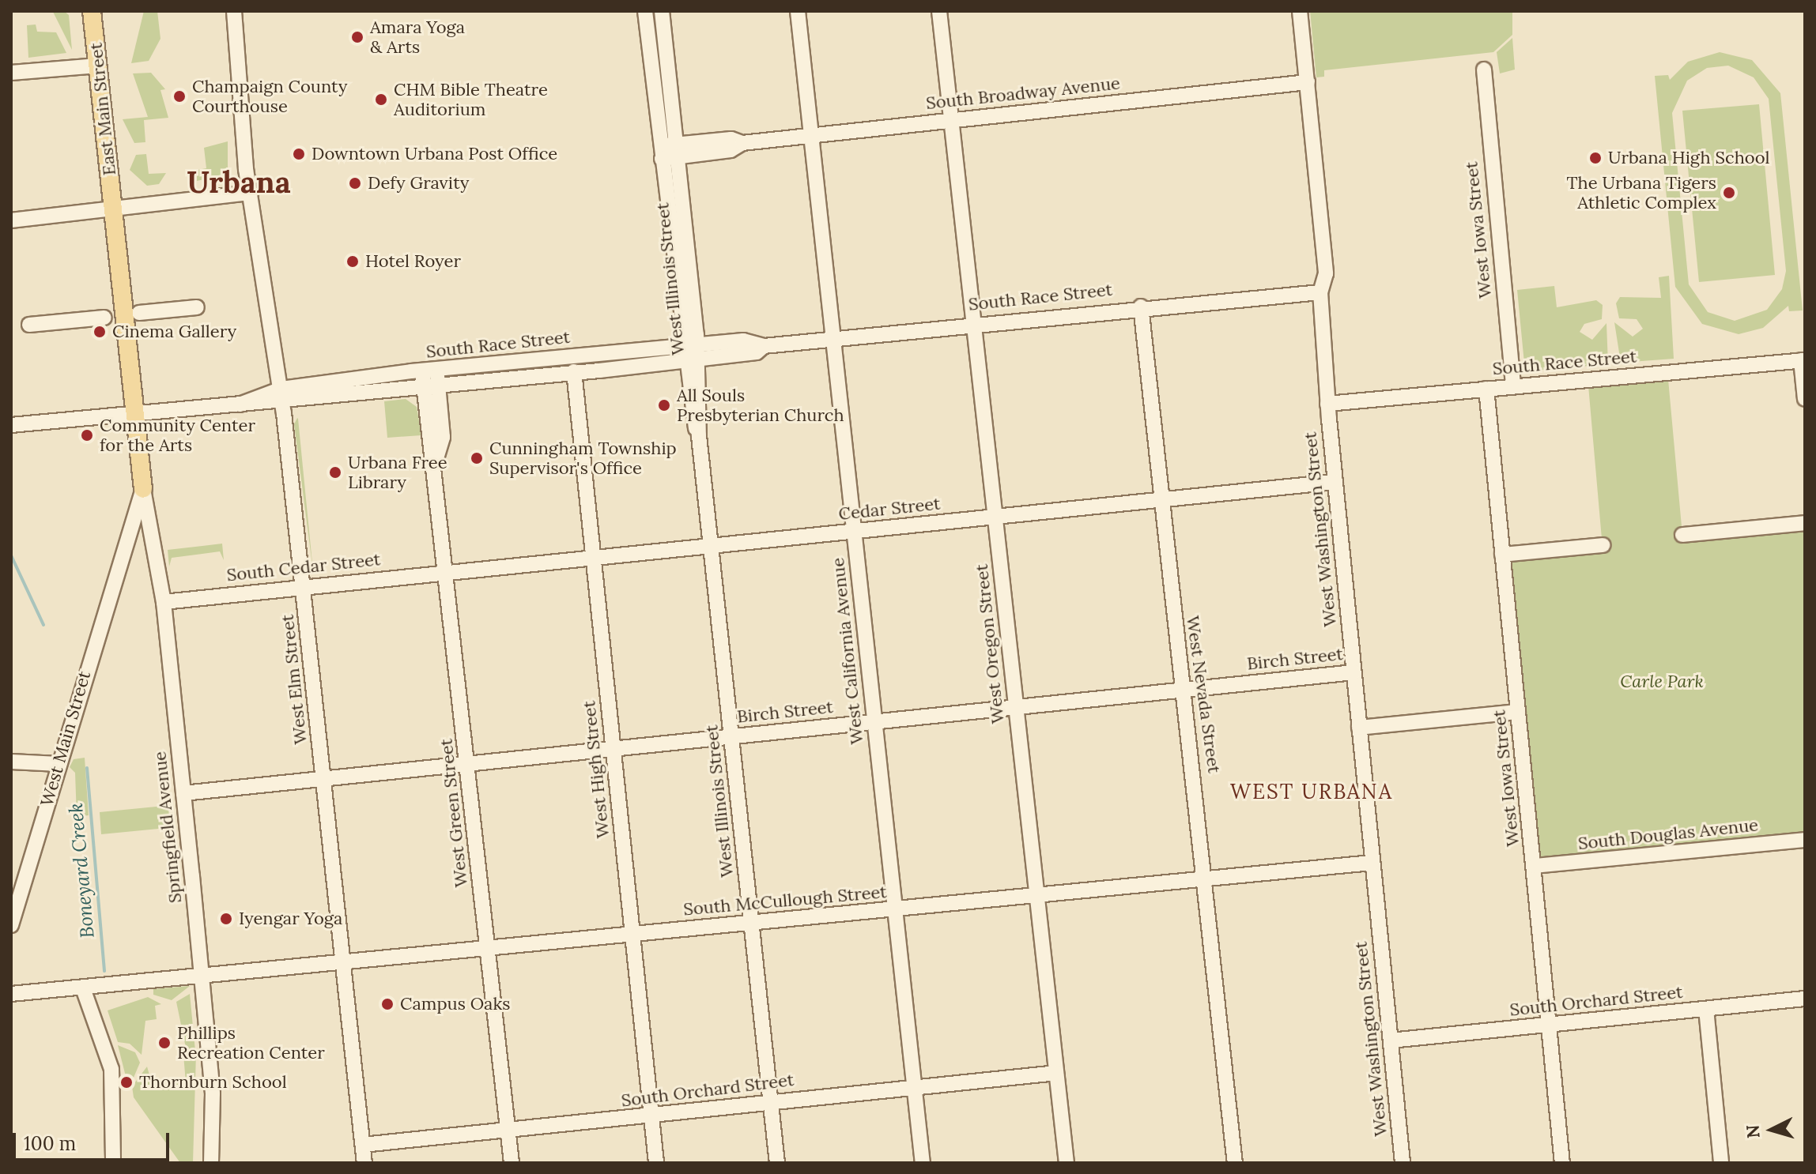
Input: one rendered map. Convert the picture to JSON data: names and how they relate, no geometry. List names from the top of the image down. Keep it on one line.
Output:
{"streets":{"main road":["East Main Street","West Main Street"],"street":["South Broadway Avenue","West Iowa Street","West Illinois Street","South Race Street","Cedar Street","West Washington Street","South Cedar Street","West Oregon Street","West California Avenue","Birch Street","West Elm Street","West Nevada Street","West High Street","West Green Street","Springfield Avenue","South Douglas Avenue","South McCullough Street","South Orchard Street"]},"crossings":[["South Broadway Avenue","West Illinois Street"],["South Broadway Avenue","West Washington Street"],["South Broadway Avenue","West Oregon Street"],["South Broadway Avenue","West California Avenue"],["East Main Street","West Main Street"],["West Iowa Street","South Race Street"],["West Iowa Street","South Douglas Avenue"],["West Iowa Street","South Orchard Street"],["West Illinois Street","South Race Street"],["West Illinois Street","Cedar Street"],["West Illinois Street","Birch Street"],["West Illinois Street","South McCullough Street"],["West Illinois Street","South Orchard Street"],["South Race Street","West Washington Street"],["South Race Street","West Oregon Street"],["South Race Street","West California Avenue"],["South Race Street","West Elm Street"],["South Race Street","West Nevada Street"],["South Race Street","West Main Street"],["South Race Street","West High Street"],["South Race Street","West Green Street"],["Cedar Street","West Washington Street"],["Cedar Street","South Cedar Street"],["Cedar Street","West Oregon Street"],["Cedar Street","West California Avenue"],["Cedar Street","West Nevada Street"],["Cedar Street","West High Street"],["Cedar Street","West Green Street"],["West Washington Street","Birch Street"],["West Washington Street","South McCullough Street"],["West Washington Street","South Orchard Street"],["South Cedar Street","West Elm Street"],["South Cedar Street","West Green Street"],["South Cedar Street","Springfield Avenue"],["West Oregon Street","Birch Street"],["West Oregon Street","South McCullough Street"],["West Oregon Street","South Orchard Street"],["West California Avenue","Birch Street"],["West California Avenue","South McCullough Street"],["West California Avenue","South Orchard Street"],["Birch Street","West Elm Street"],["Birch Street","West Nevada Street"],["Birch Street","West High Street"],["Birch Street","West Green Street"],["Birch Street","Springfield Avenue"],["West Elm Street","South McCullough Street"],["West Elm Street","South Orchard Street"],["West Nevada Street","South McCullough Street"],["West Main Street","Springfield Avenue"],["West High Street","South McCullough Street"],["West High Street","South Orchard Street"],["West Green Street","South McCullough Street"],["West Green Street","South Orchard Street"],["Springfield Avenue","South McCullough Street"]],"districts":["Urbana","WEST URBANA"],"water":["Boneyard Creek"],"parks":["Carle Park"],"places":["Amara Yoga & Arts","Champaign County Courthouse","CHM Bible Theatre Auditorium","Downtown Urbana Post Office","Urbana High School","Defy Gravity","The Urbana Tigers Athletic Complex","Hotel Royer","Cinema Gallery","All Souls Presbyterian Church","Community Center for the Arts","Cunningham Township Supervisor's Office","Urbana Free Library","Iyengar Yoga","Campus Oaks","Phillips Recreation Center","Thornburn School"],"scale_bar":"100 m","north":"left"}
